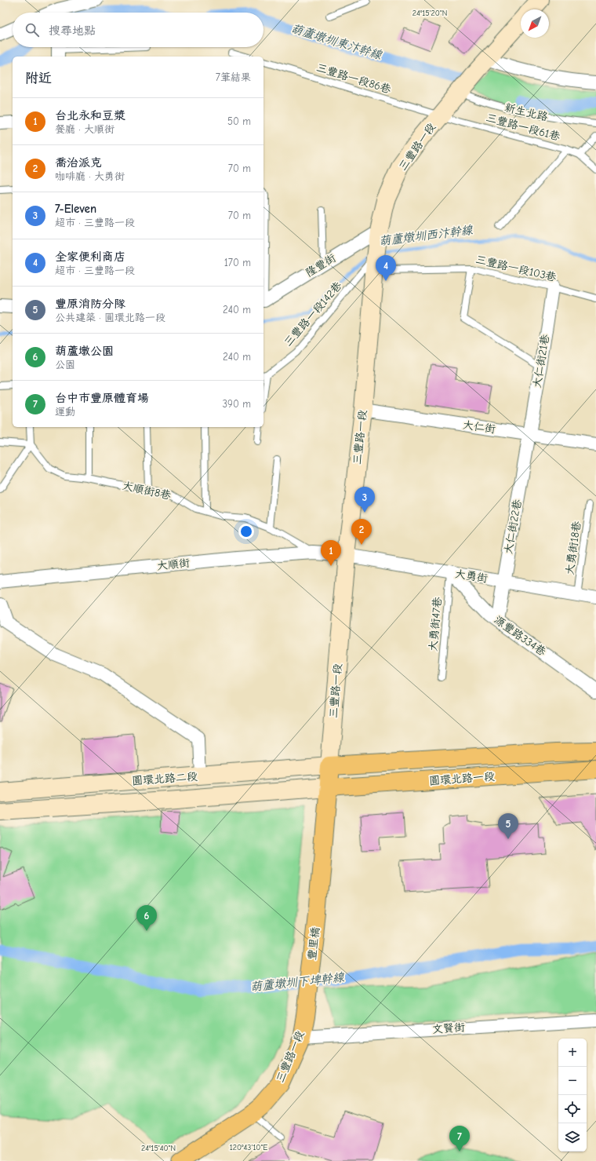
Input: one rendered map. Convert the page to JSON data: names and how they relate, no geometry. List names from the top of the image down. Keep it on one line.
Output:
{"streets":{"main road":["三豐路一段","圓環北路一段","豐里橋"],"street":["隆豐街","大仁街21巷","大仁街","大仁街22巷","大順街","大勇街","源豐路334巷","圓環北路二段","文賢街"],"lane":["三豐路一段86巷","新生北路","三豐路一段61巷","三豐路一段103巷","三豐路一段142巷","大順街8巷","大勇街18巷","大勇街47巷"]},"crossings":[["三豐路一段86巷","三豐路一段61巷"],["三豐路一段86巷","三豐路一段"],["新生北路","三豐路一段"],["三豐路一段61巷","三豐路一段"],["三豐路一段","隆豐街"],["三豐路一段","三豐路一段103巷"],["三豐路一段","三豐路一段142巷"],["三豐路一段","大仁街"],["三豐路一段","大順街"],["三豐路一段","大勇街"],["三豐路一段","圓環北路二段"],["三豐路一段","圓環北路一段"],["三豐路一段","豐里橋"],["三豐路一段","文賢街"],["三豐路一段103巷","三豐路一段142巷"],["三豐路一段103巷","大仁街21巷"],["大仁街21巷","大仁街"],["大仁街21巷","大仁街22巷"],["大仁街","大仁街22巷"],["大順街8巷","大順街"],["大仁街22巷","大勇街"],["大仁街22巷","源豐路334巷"],["大勇街18巷","大勇街"],["大順街","大勇街"],["大勇街","大勇街47巷"],["大勇街","源豐路334巷"],["大勇街47巷","源豐路334巷"],["圓環北路二段","圓環北路一段"]],"water":["葫蘆墩圳東汴幹線","葫蘆燉圳西汴幹線","葫蘆墩圳下埤幹線"],"north":"bottom left","page":{"search":"搜尋地點","heading":["附近","7筆結果"],"list":[{"mark":"1","name":"台北永和豆漿","note":"餐廳 · 大順街","value":"50 m"},{"mark":"2","name":"喬治派克","note":"咖啡廳 · 大勇街","value":"70 m"},{"mark":"3","name":"7-Eleven","note":"超市 · 三豐路一段","value":"70 m"},{"mark":"4","name":"全家便利商店","note":"超市 · 三豐路一段","value":"170 m"},{"mark":"5","name":"豐原消防分隊","note":"公共建築 · 圓環北路一段","value":"240 m"},{"mark":"6","name":"葫蘆墩公園","note":"公園","value":"240 m"},{"mark":"7","name":"台中市豐原體育場","note":"運動","value":"390 m"}],"pins":["4","3","2","1","5","6","7"],"map_buttons":["+","−"]},"coordinates":["24°15'20\"N","120°43'10\"E","24°15'40\"N"]}
